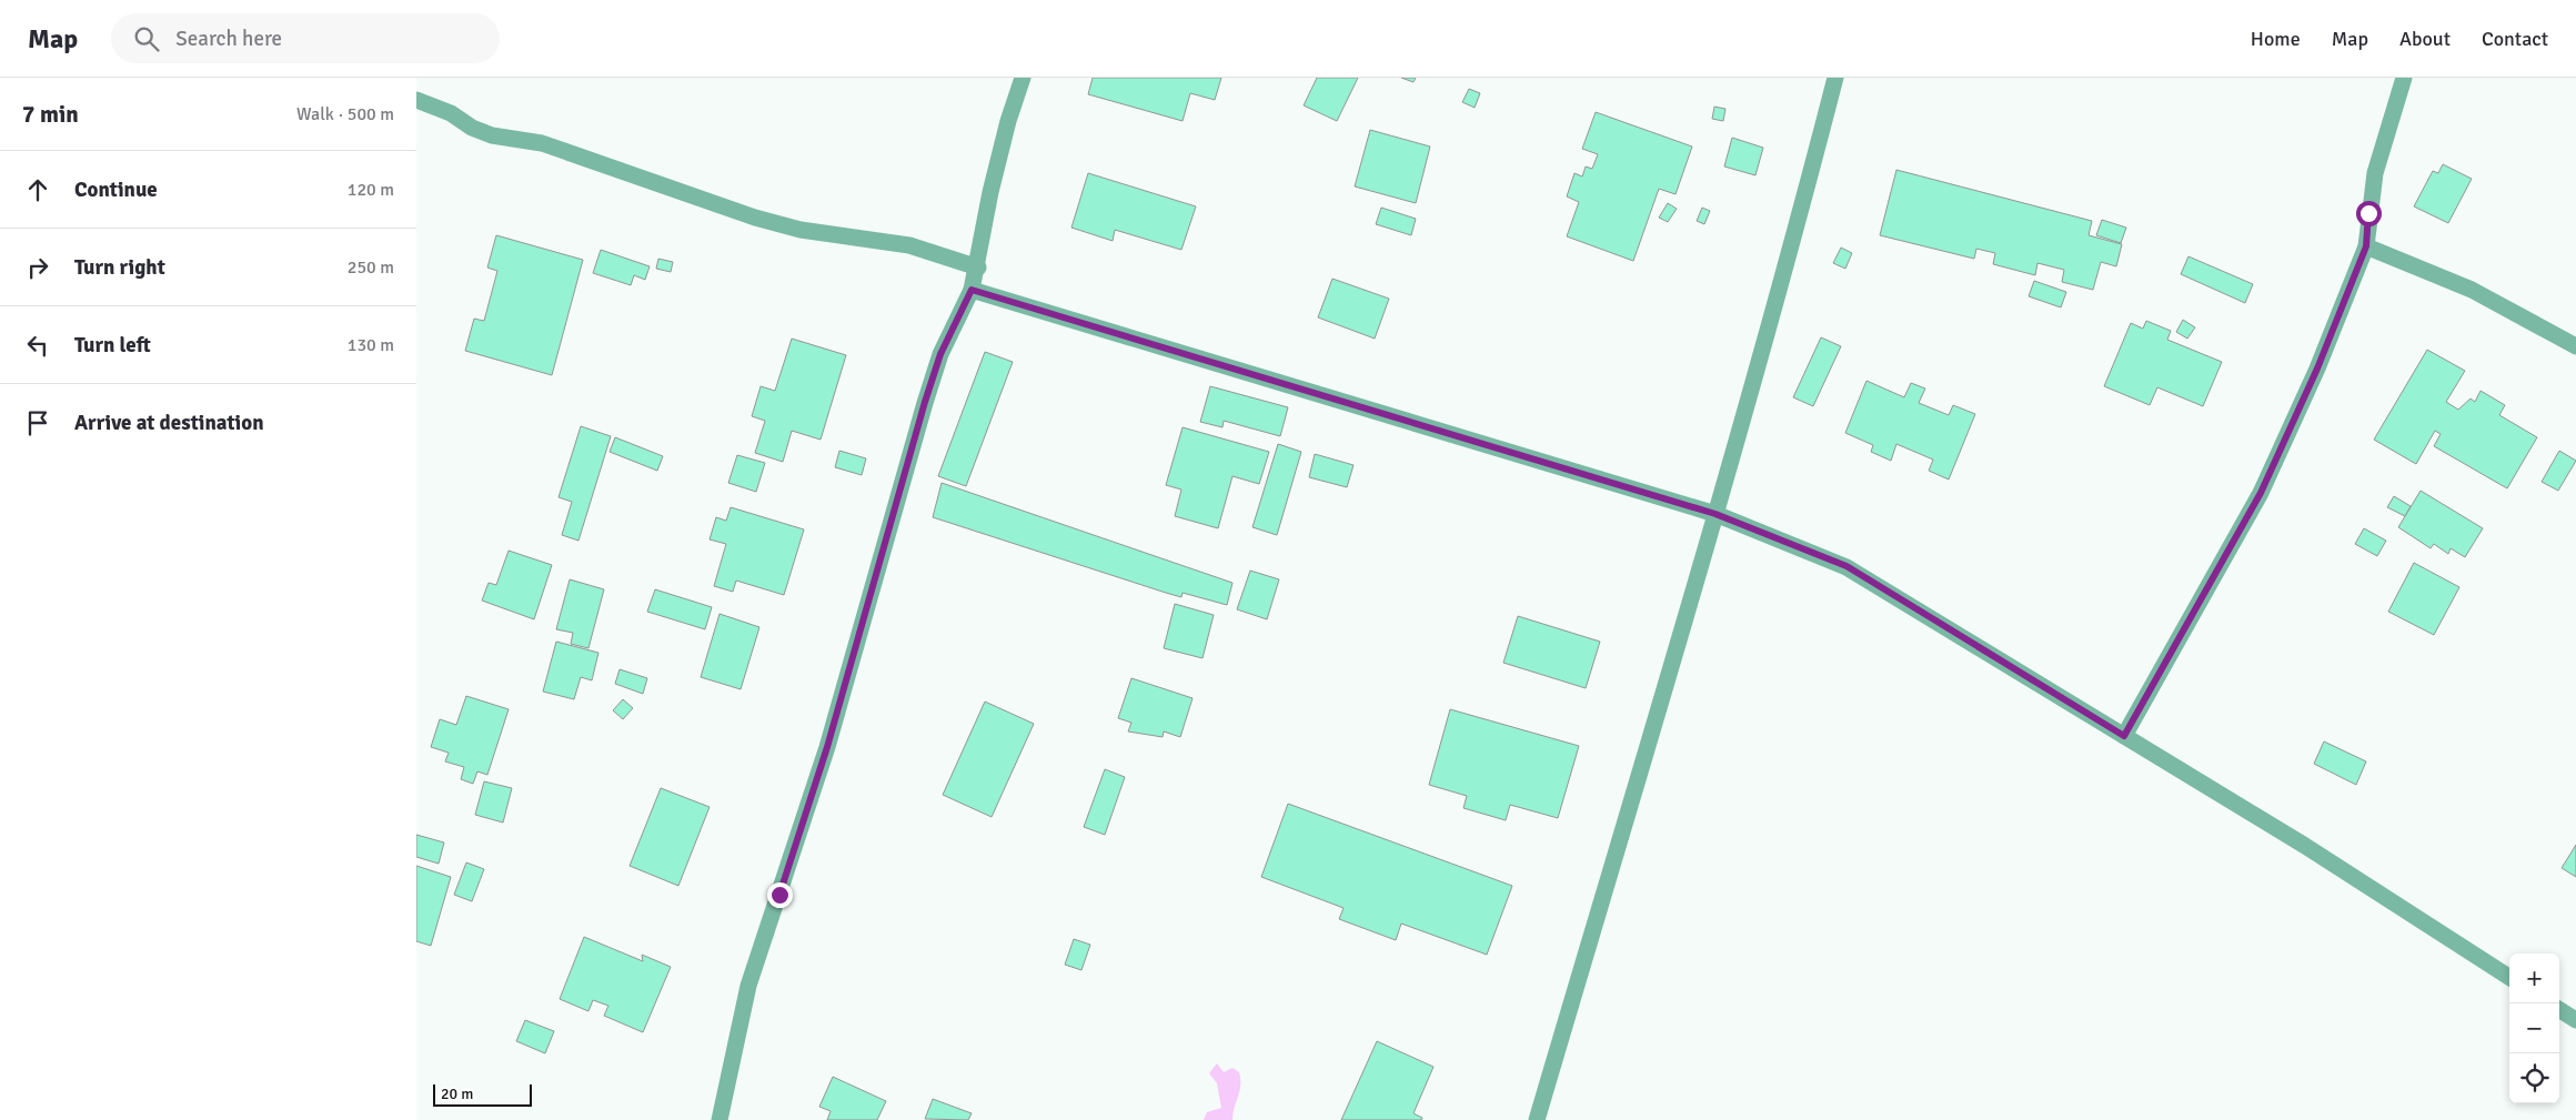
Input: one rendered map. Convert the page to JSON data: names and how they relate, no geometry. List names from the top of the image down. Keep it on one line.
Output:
{"scale_bar":"20 m","page":{"header":"Map","search":"Search here","nav":["Home","Map","About","Contact"],"heading":["7 min","Walk · 500 m"],"list":[["Continue","120 m"],["Turn right","250 m"],["Turn left","130 m"],"Arrive at destination"],"map_buttons":["+","−"],"scale":"20 m"}}
